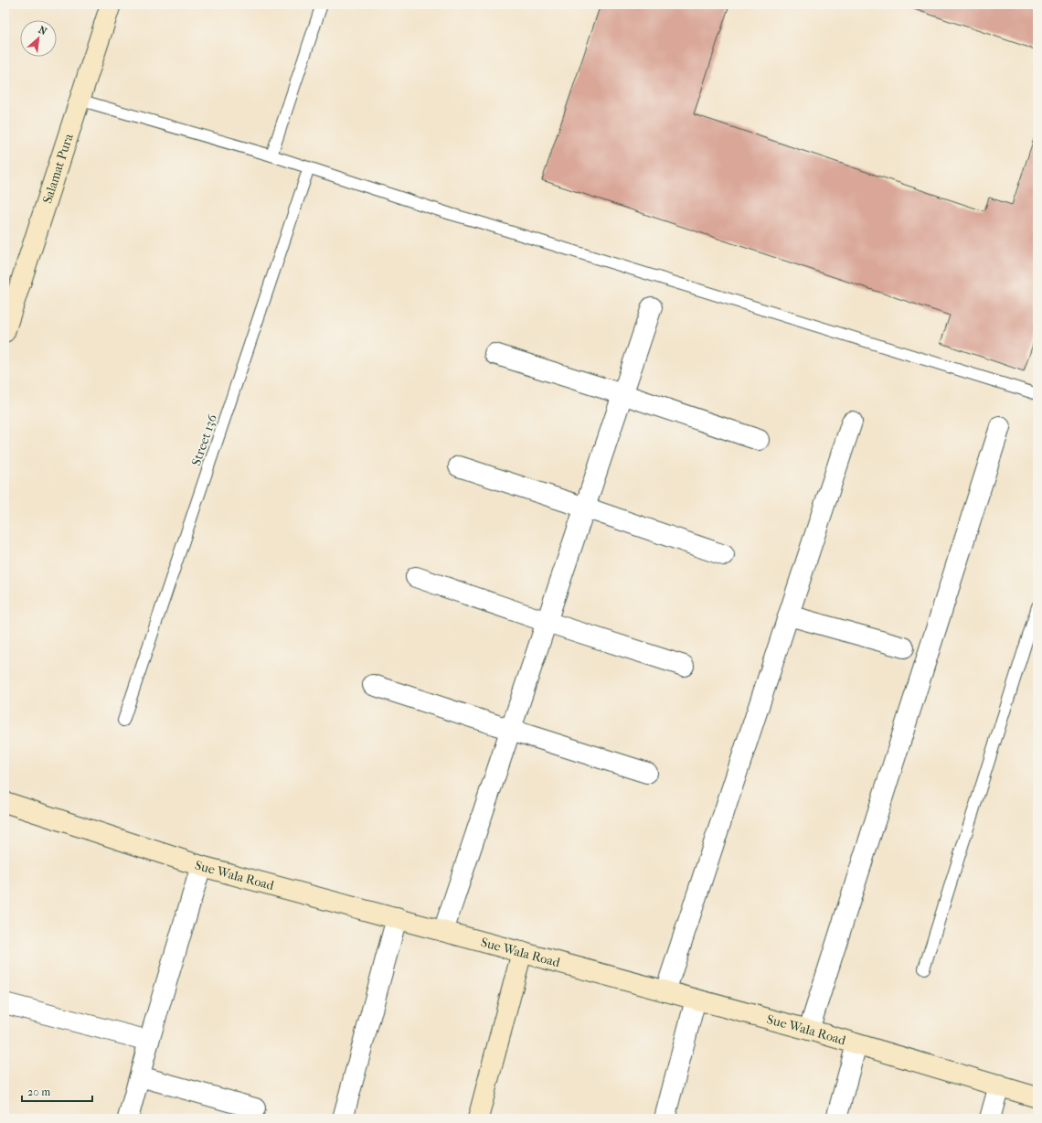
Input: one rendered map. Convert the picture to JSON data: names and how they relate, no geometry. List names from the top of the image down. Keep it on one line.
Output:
{"streets":{"street":["Salamat Pura","Sue Wala Road"],"lane":["Street 136"]},"scale_bar":"20 m","north":"top right"}
